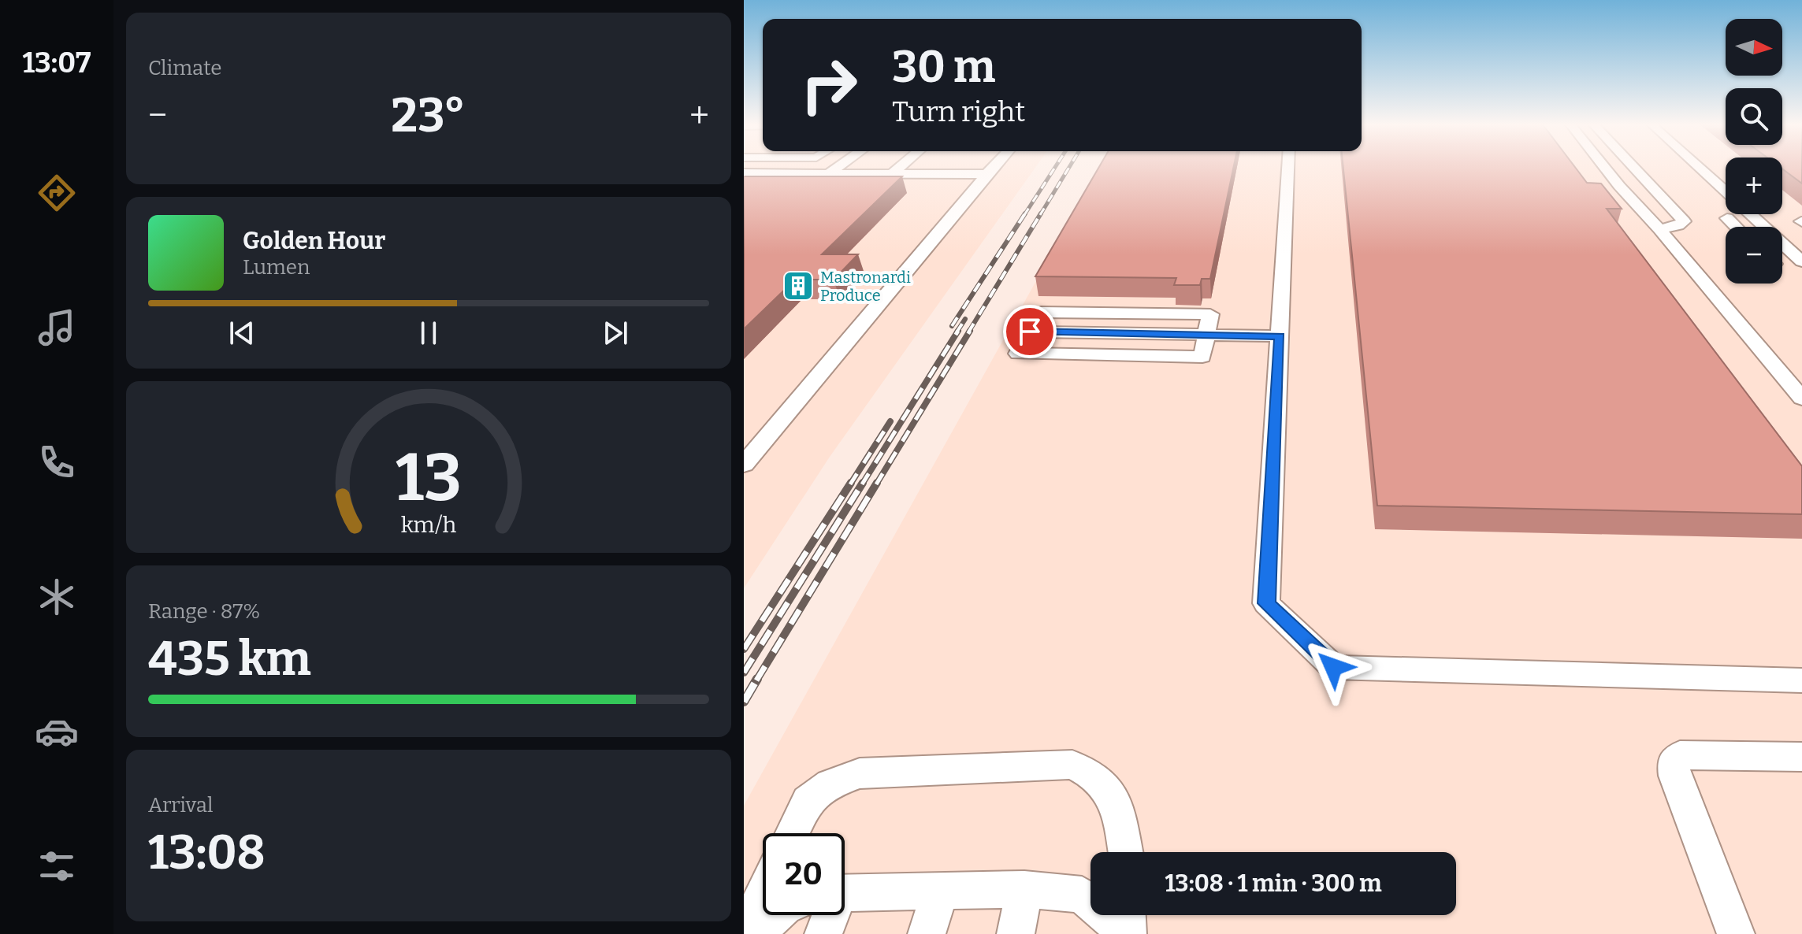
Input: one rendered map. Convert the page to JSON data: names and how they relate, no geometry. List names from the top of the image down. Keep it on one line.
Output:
{"places":{"building":["Mastronardi Produce"]},"north":"right","page":{"tabs":"13:07","tile":["Climate",["Range · 87%","435 km"],["Arrival","13:08"]],"map_buttons":["+","−"],"turn":["30 m","Turn right"],"heat":["−","23°","+"],"song":["Golden Hour","Lumen"],"limit":"20","trip":"13:08 · 1 min · 300 m","gauge":["13","km/h"]}}
